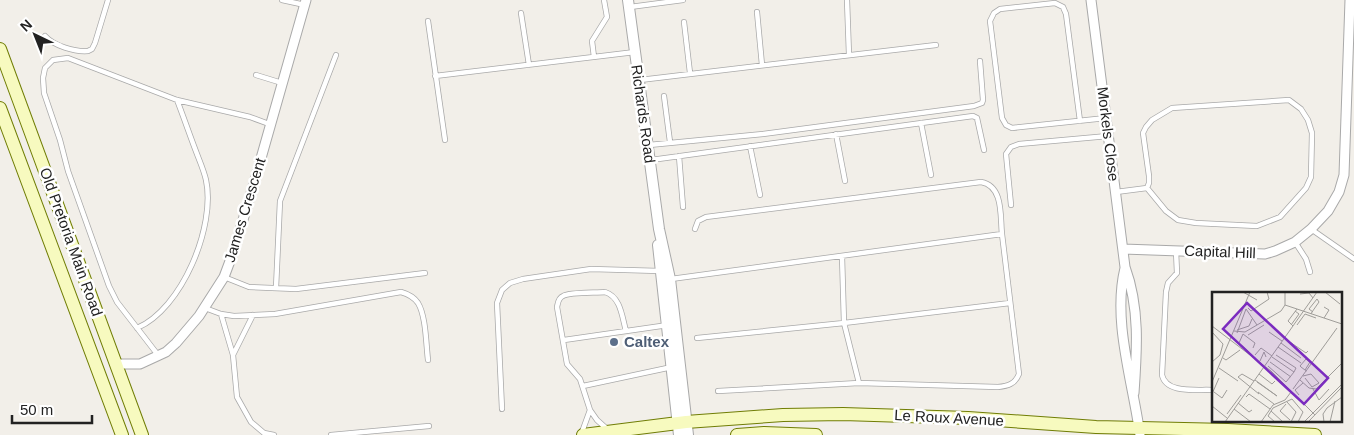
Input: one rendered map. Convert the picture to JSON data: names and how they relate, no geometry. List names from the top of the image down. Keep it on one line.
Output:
{"streets":{"main road":["Old Pretoria Main Road","Le Roux Avenue"],"street":["Richards Road","Morkels Close","James Crescent","Capital Hill"]},"crossings":[["Richards Road","Le Roux Avenue"],["Morkels Close","Capital Hill"],["Morkels Close","Le Roux Avenue"],["James Crescent","Old Pretoria Main Road"]],"places":["Caltex"],"scale_bar":"50 m","north":"top left"}
